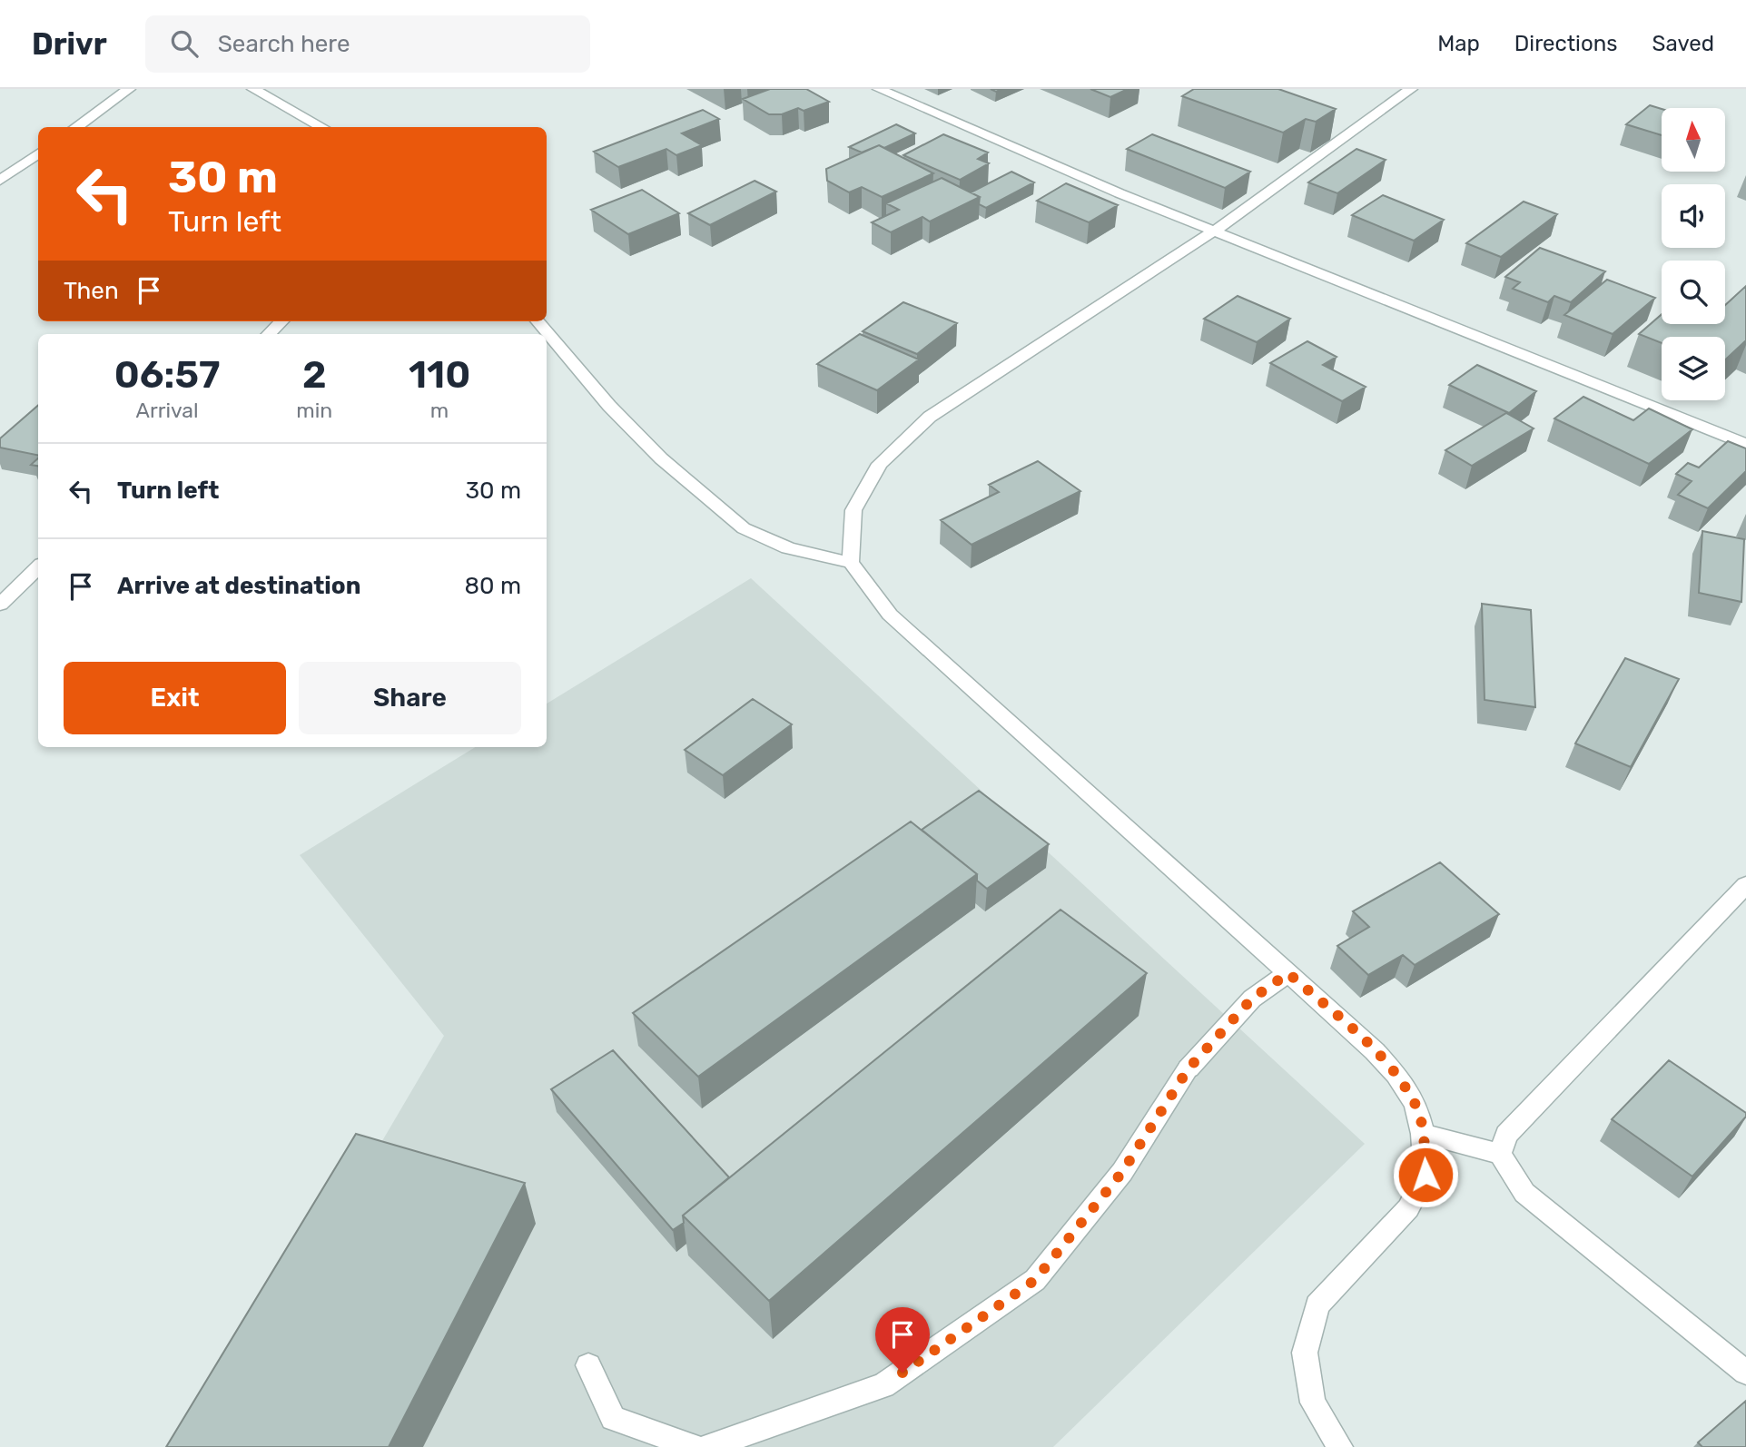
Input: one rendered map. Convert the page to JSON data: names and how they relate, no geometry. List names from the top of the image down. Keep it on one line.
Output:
{"north":"top","page":{"header":"Drivr","search":"Search here","nav":["Map","Directions","Saved"],"turn":["30 m","Turn left"],"then":"Then","eta":["06:57","Arrival","2","min","110","m"],"list":[{"name":"Turn left","value":"30 m"},{"name":"Arrive at destination","value":"80 m"}],"buttons":["Exit","Share"]}}
